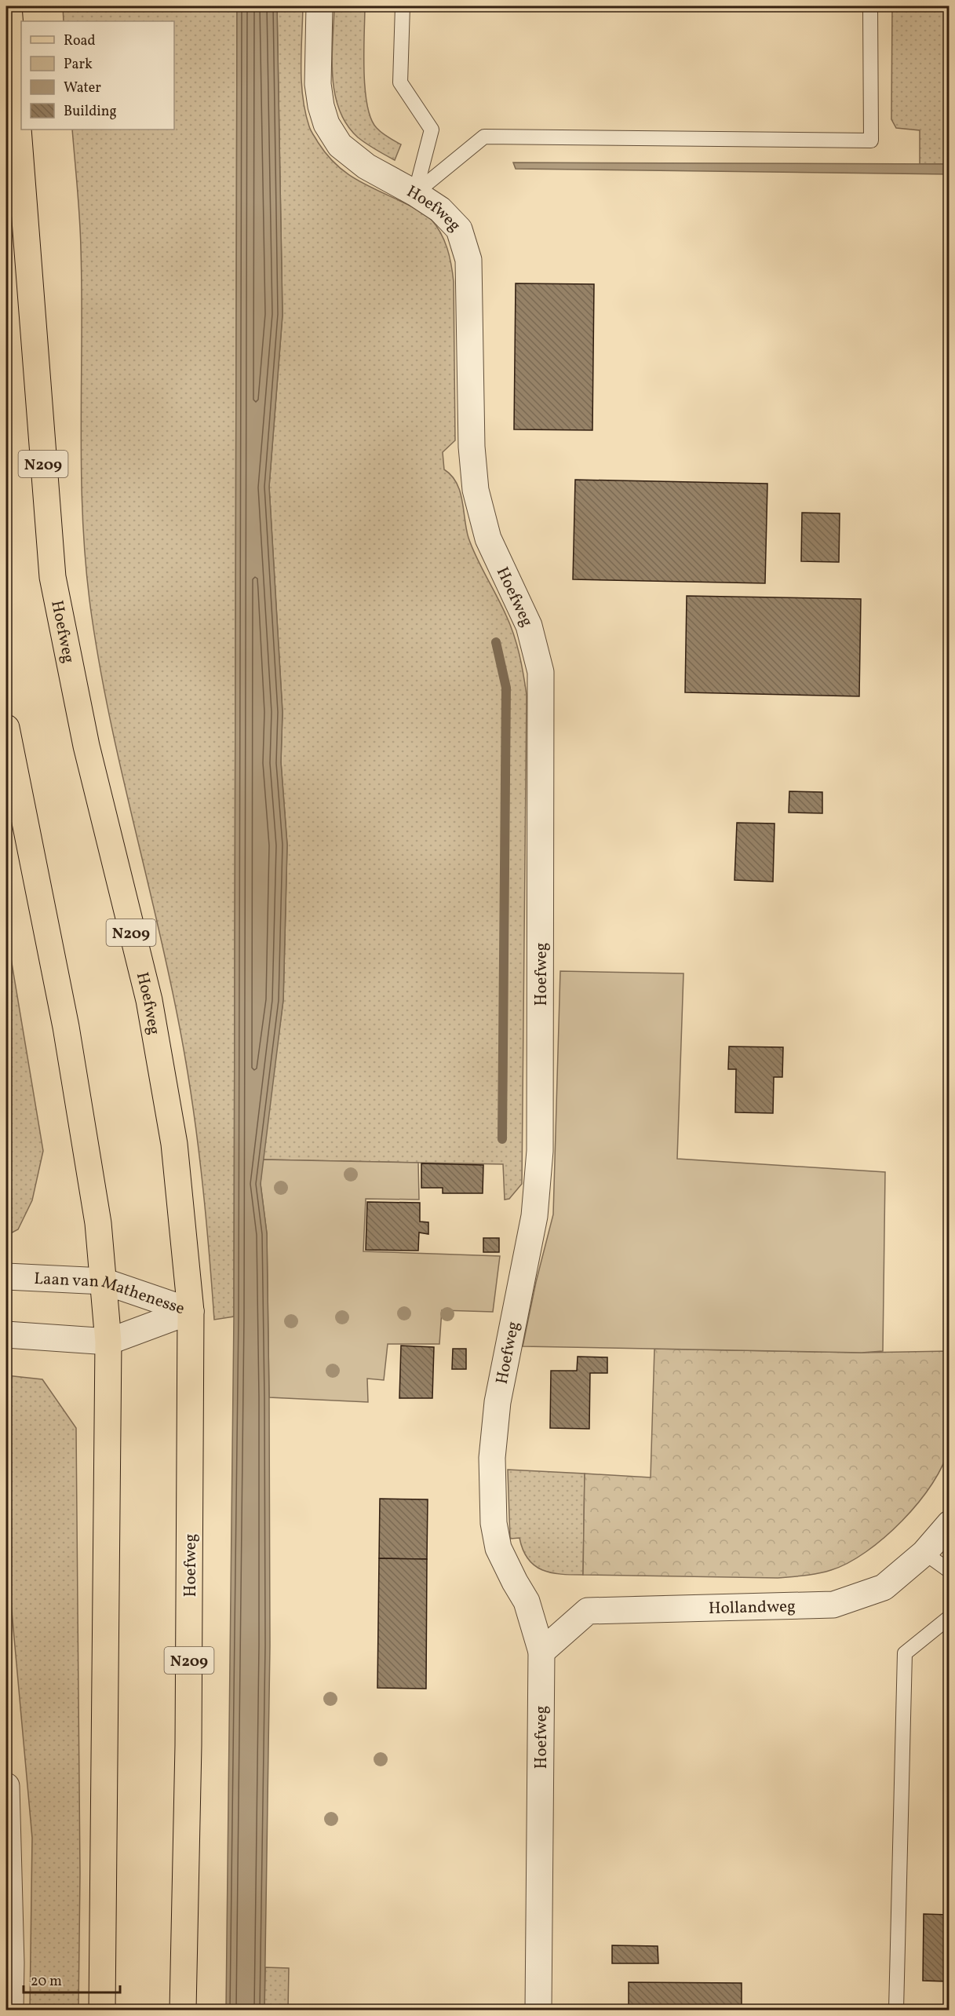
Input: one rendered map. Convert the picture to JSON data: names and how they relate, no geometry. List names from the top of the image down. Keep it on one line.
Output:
{"streets":{"main road":["Hoefweg","N209"],"street":["Laan van Mathenesse","Hollandweg"]},"crossings":[["Hoefweg","Laan van Mathenesse"],["Hoefweg","Hollandweg"]],"legend":["Road","Park","Water","Building"],"scale_bar":"20 m"}
